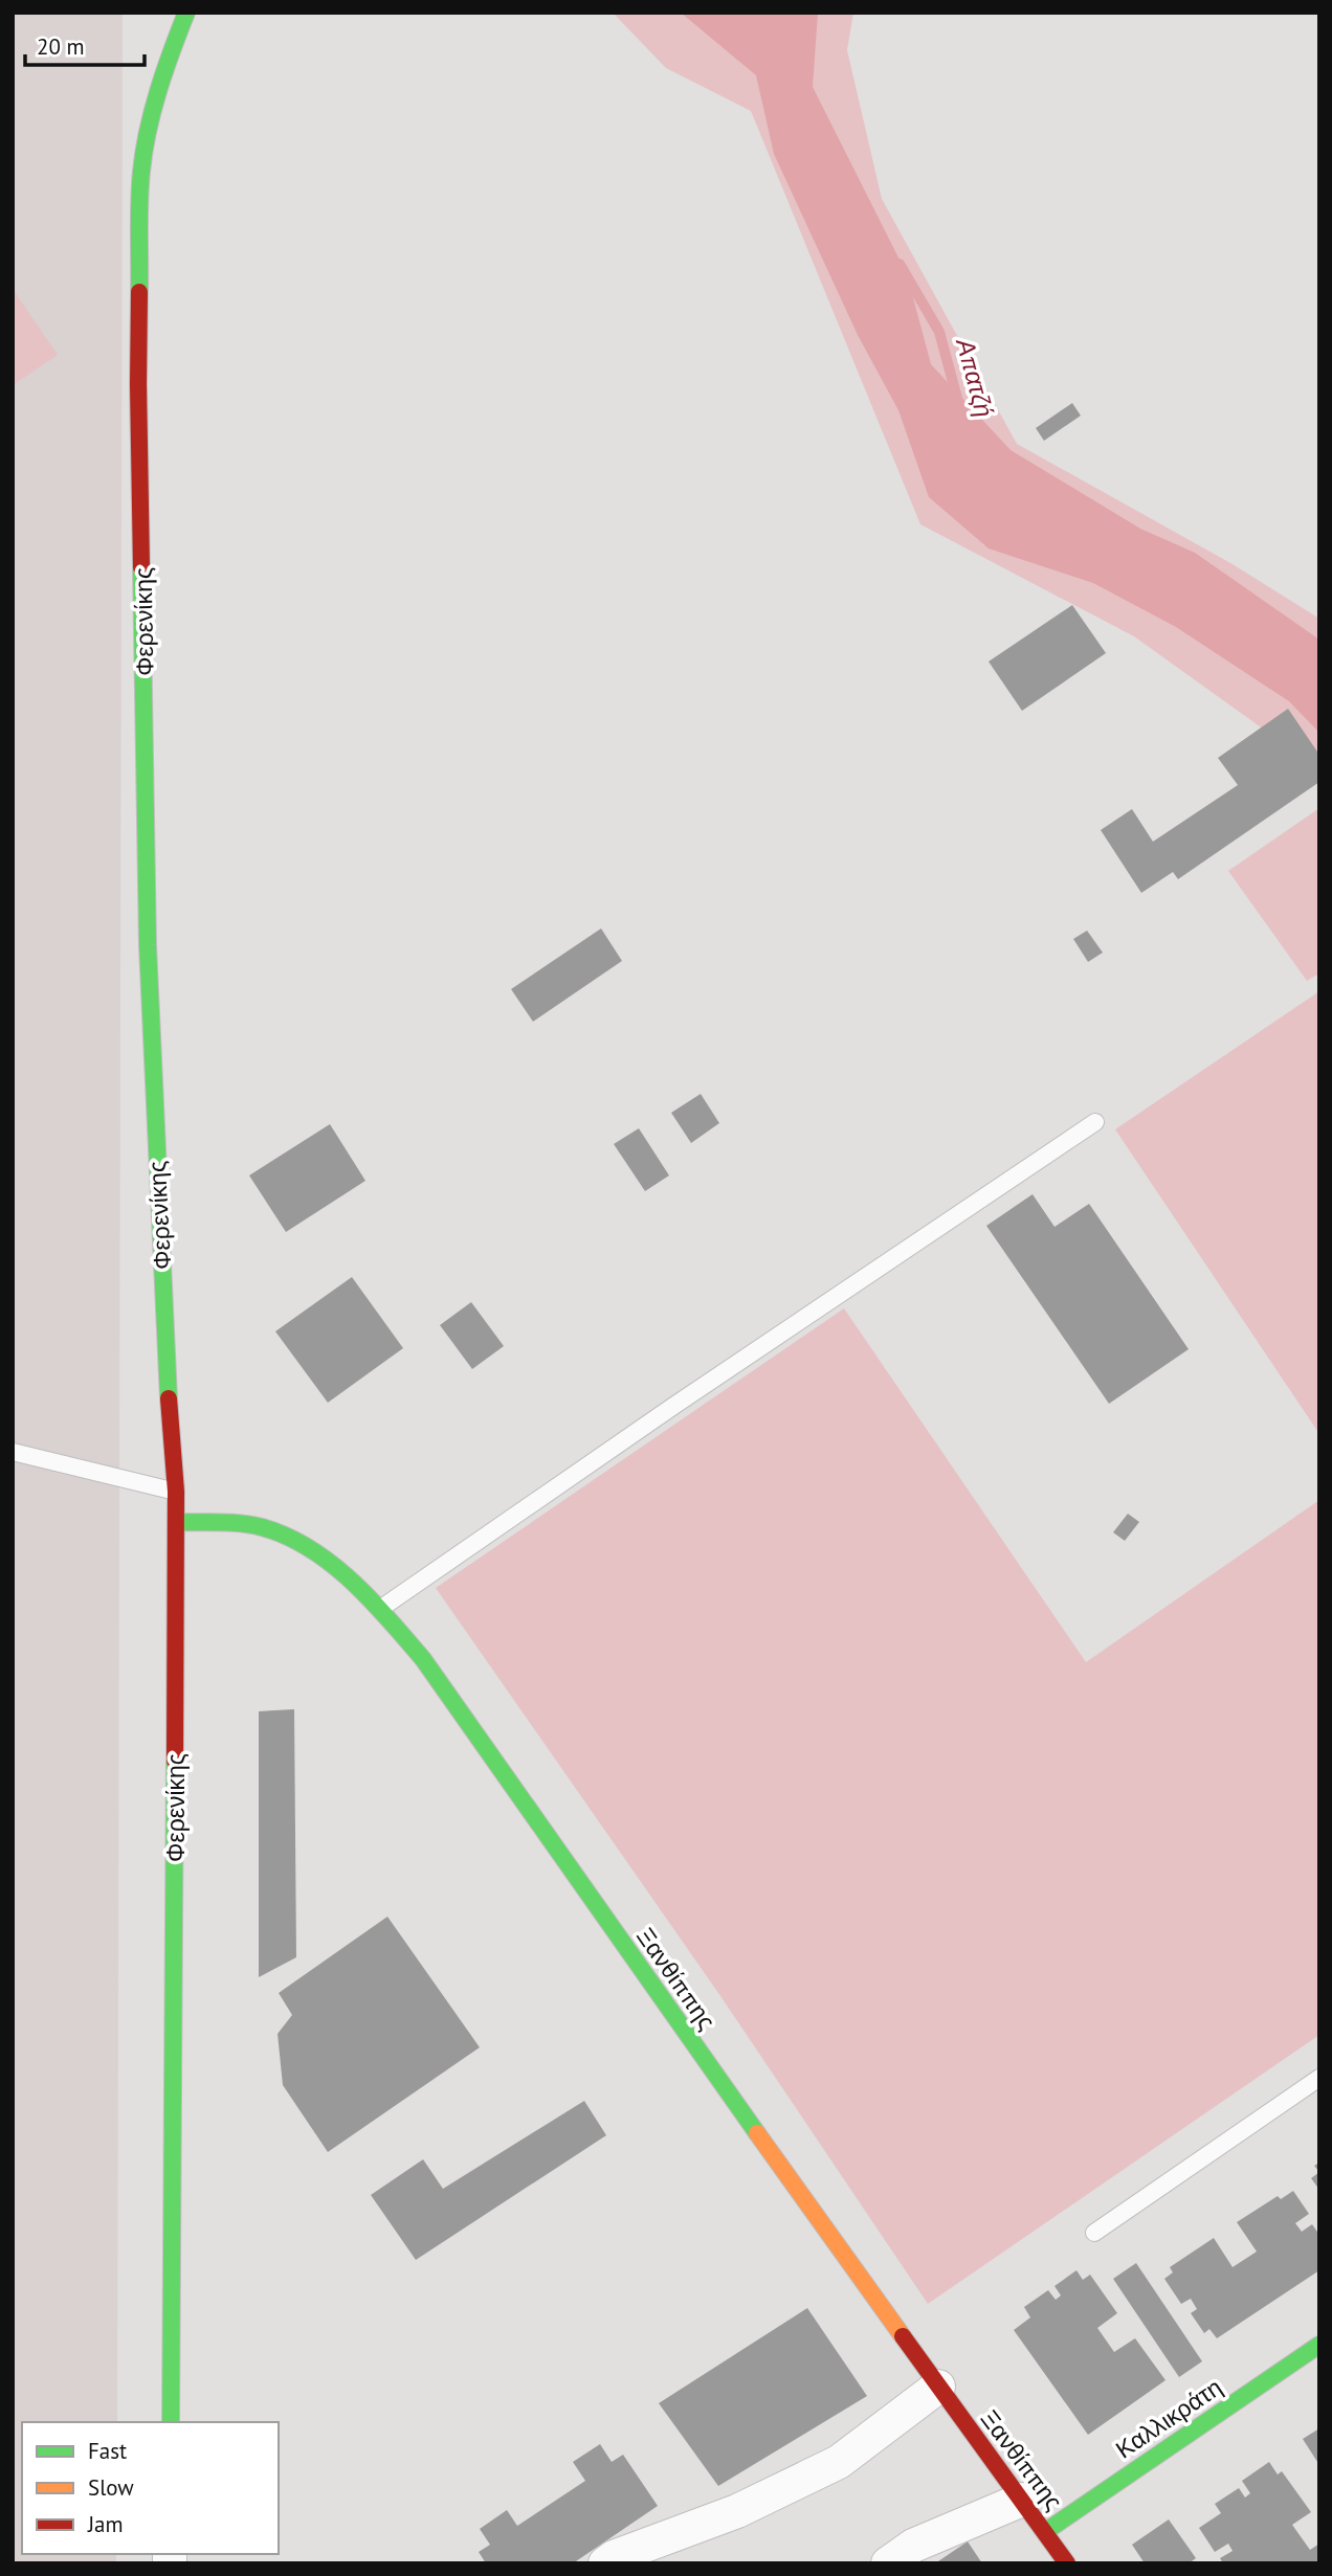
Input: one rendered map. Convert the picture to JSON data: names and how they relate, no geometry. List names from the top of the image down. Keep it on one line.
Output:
{"streets":{"street":["Φερενίκης","Ξανθίππης","Καλλικράτη"]},"crossings":[["Φερενίκης","Ξανθίππης"],["Ξανθίππης","Καλλικράτη"]],"water":["Απατζή"],"legend":["Fast","Slow","Jam"],"scale_bar":"20 m"}
